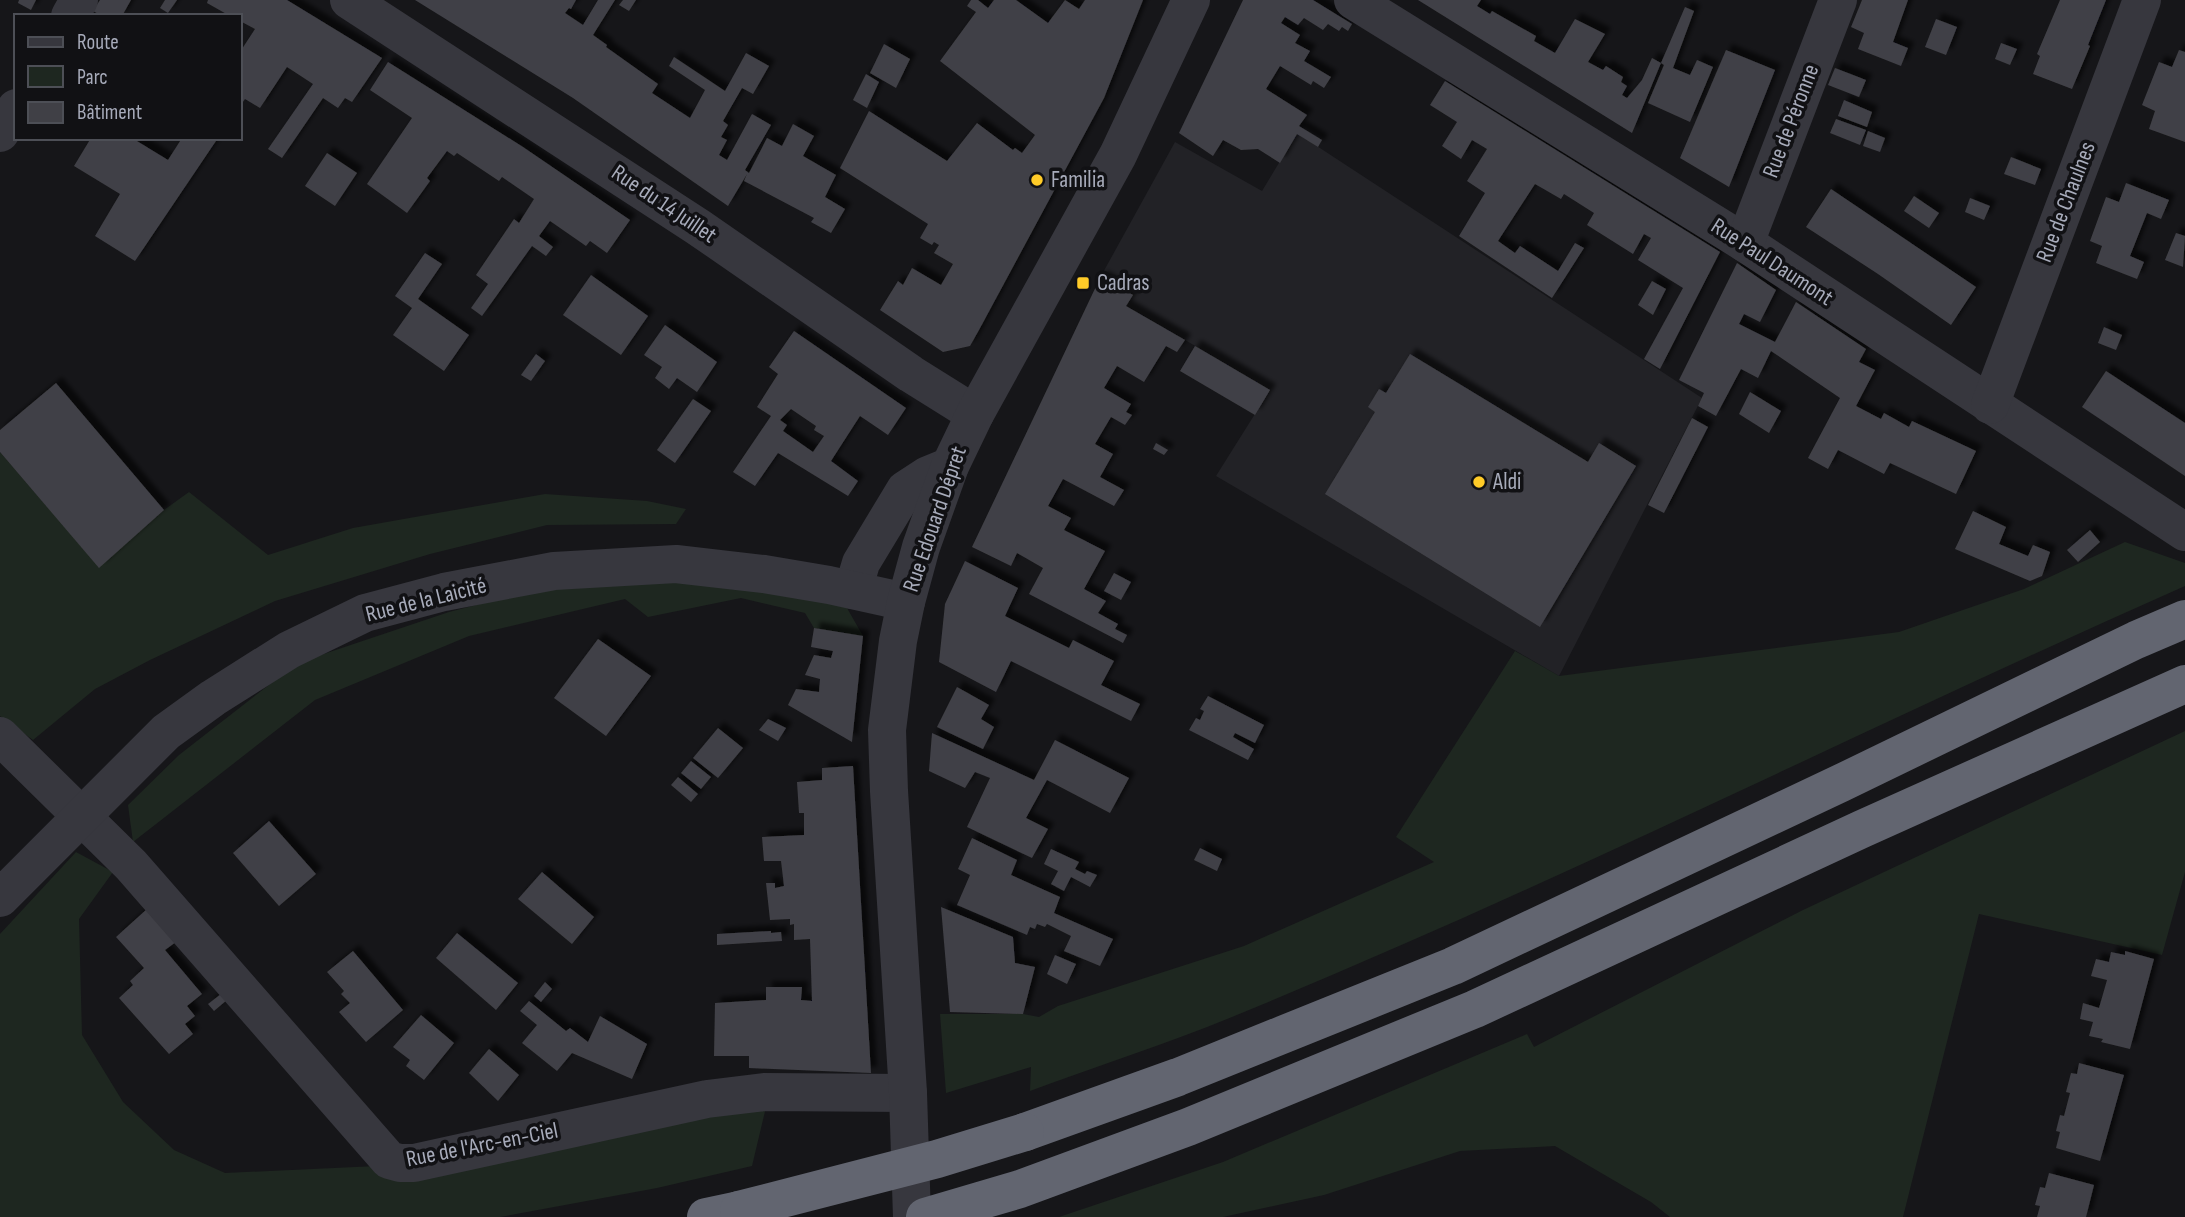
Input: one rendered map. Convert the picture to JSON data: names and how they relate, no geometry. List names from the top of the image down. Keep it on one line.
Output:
{"streets":{"street":["Rue de Péronne","Rue de Chaulnes","Rue du 14 Juillet","Rue Paul Daumont","Rue Edouard Dépret","Rue de la Laicité","Rue de l'Arc-en-Ciel"]},"crossings":[["Rue de Péronne","Rue Paul Daumont"],["Rue de Chaulnes","Rue Paul Daumont"],["Rue du 14 Juillet","Rue Edouard Dépret"],["Rue Edouard Dépret","Rue de la Laicité"],["Rue Edouard Dépret","Rue de l'Arc-en-Ciel"],["Rue de la Laicité","Rue de l'Arc-en-Ciel"]],"places":{"other":["Familia","Aldi"],"transit":["Cadras"]},"legend":["Route","Parc","Bâtiment"]}
